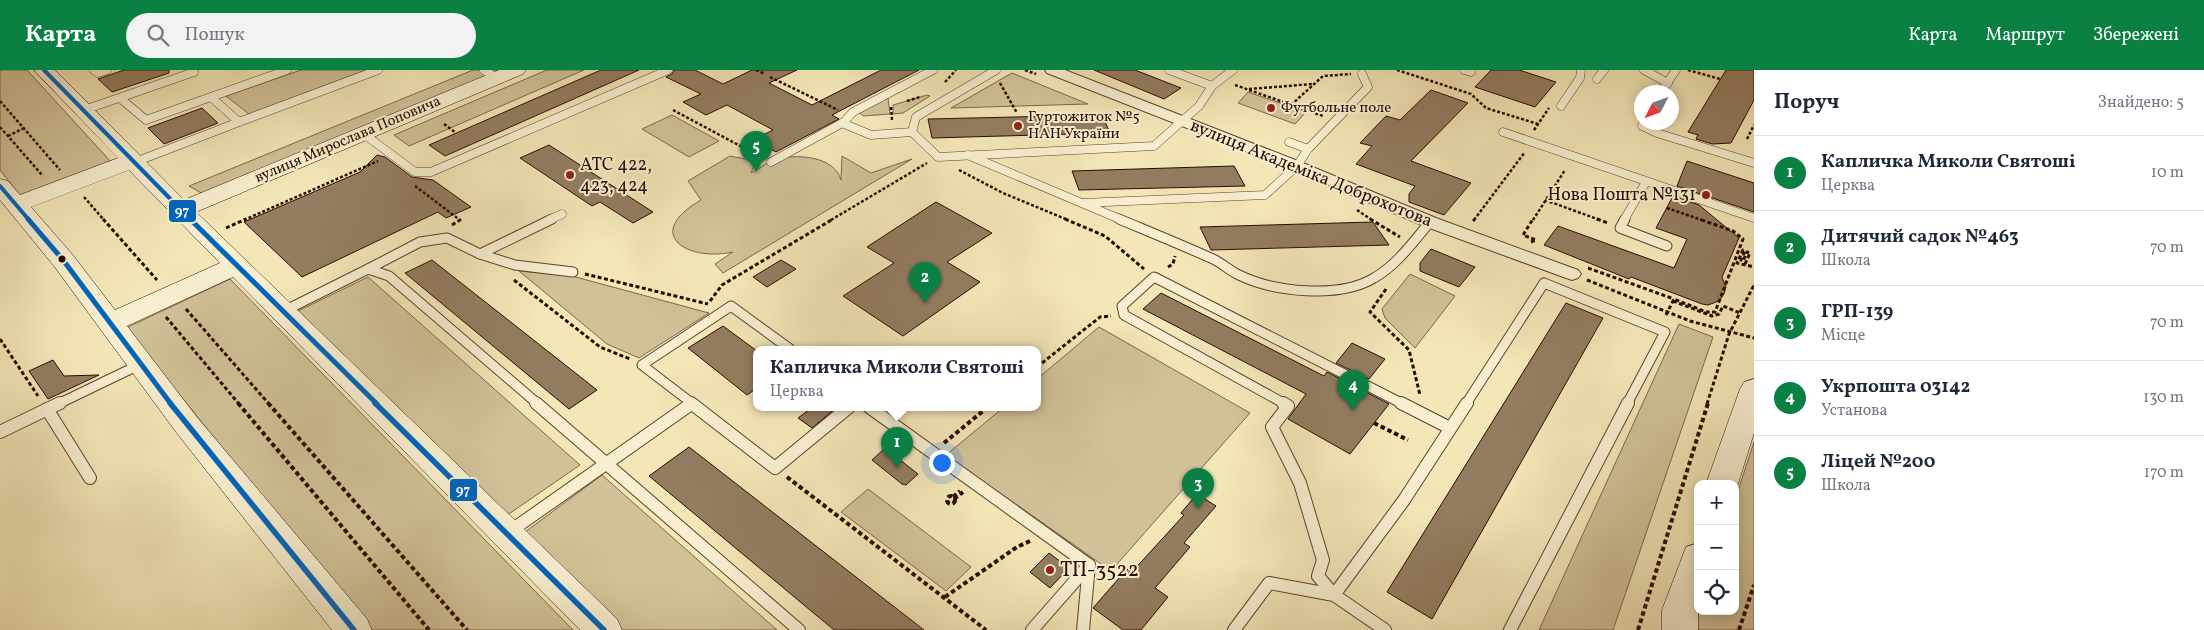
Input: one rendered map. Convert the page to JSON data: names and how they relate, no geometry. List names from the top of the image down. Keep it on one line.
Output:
{"streets":{"main road":["вулиця Мирослава Поповича"],"street":["вулиця Академіка Доброхотова"]},"places":["Футбольне поле","Гуртожиток №5 НАН України","АТС 422, 423, 424","Нова Пошта №131","ТП-3522"],"lines":["transit line 97"],"north":"bottom left","page":{"header":"Карта","search":"Пошук","nav":["Карта","Маршрут","Збережені"],"heading":["Поруч","Знайдено: 5"],"pins":["5","2","4","1","3"],"list":[{"mark":"1","name":"Капличка Миколи Святоші","note":"Церква","value":"10 m"},{"mark":"2","name":"Дитячий садок №463","note":"Школа","value":"70 m"},{"mark":"3","name":"ГРП-139","note":"Місце","value":"70 m"},{"mark":"4","name":"Укрпошта 03142","note":"Установа","value":"130 m"},{"mark":"5","name":"Ліцей №200","note":"Школа","value":"170 m"}],"popup":["Капличка Миколи Святоші","Церква"],"map_buttons":["+","−"]}}
